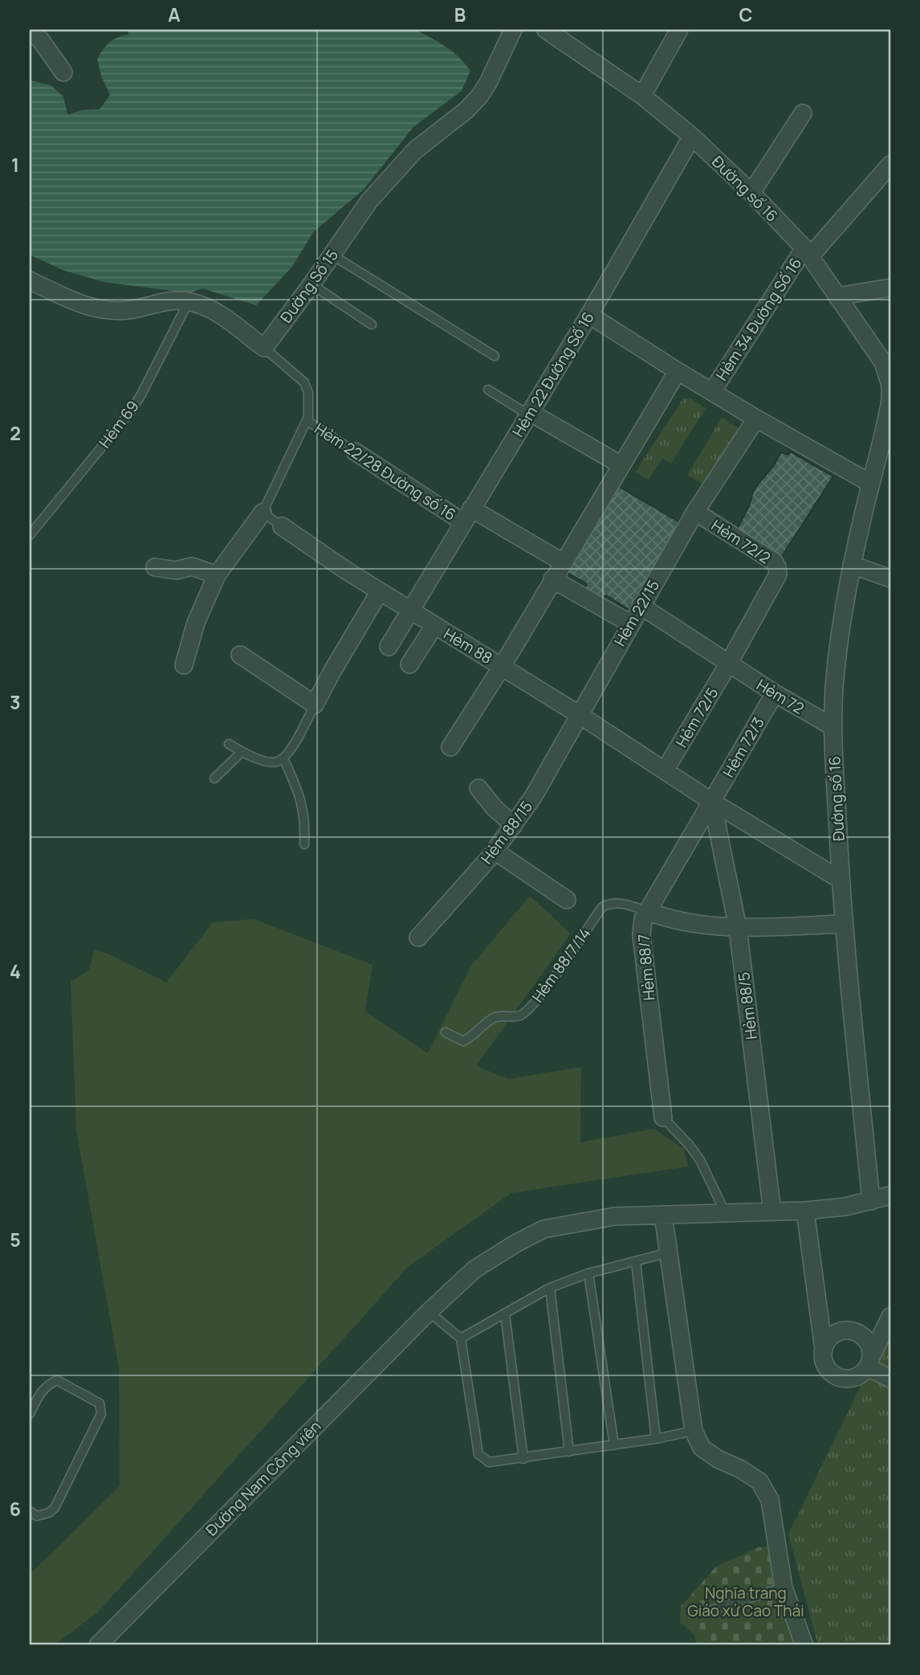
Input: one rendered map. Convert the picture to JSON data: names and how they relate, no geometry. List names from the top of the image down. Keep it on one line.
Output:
{"streets":{"street":["Đường số 16","Đường Số 15","Hẻm 34 Đường Số 16","Hẻm 22 Đường Số 16","Hẻm 22/28 Đường số 16","Hẻm 72/2","Hẻm 22/15","Hẻm 88","Hẻm 72","Hẻm 72/5","Hẻm 72/3","Hẻm 88/15","Hẻm 88/7","Hẻm 88/5","Đường Nam Công viên"],"lane":["Hẻm 69","Hẻm 88/7/14"]},"crossings":[["Đường số 16","Hẻm 34 Đường Số 16"],["Đường số 16","Hẻm 22 Đường Số 16"],["Đường số 16","Hẻm 88"],["Đường số 16","Hẻm 72"],["Đường số 16","Đường Nam Công viên"],["Hẻm 22 Đường Số 16","Hẻm 22/28 Đường số 16"],["Hẻm 22 Đường Số 16","Hẻm 88"],["Hẻm 72/2","Hẻm 22/15"],["Hẻm 72/2","Hẻm 72"],["Hẻm 72/2","Hẻm 72/5"],["Hẻm 22/15","Hẻm 88"],["Hẻm 22/15","Hẻm 72"],["Hẻm 22/15","Hẻm 88/15"],["Hẻm 88","Hẻm 72/5"],["Hẻm 88","Hẻm 72/3"],["Hẻm 88","Hẻm 88/15"],["Hẻm 88","Hẻm 88/7"],["Hẻm 88","Hẻm 88/5"],["Hẻm 72","Hẻm 72/5"],["Hẻm 72","Hẻm 72/3"],["Hẻm 72/3","Hẻm 88/7"],["Hẻm 72/3","Hẻm 88/5"],["Hẻm 88/7/14","Hẻm 88/7"],["Hẻm 88/7","Hẻm 88/5"],["Hẻm 88/5","Đường Nam Công viên"]],"parks":["Nghĩa trang Giáo xứ Cao Thái"],"grid":{"columns":["A","B","C"],"rows":["1","2","3","4","5","6"]}}
